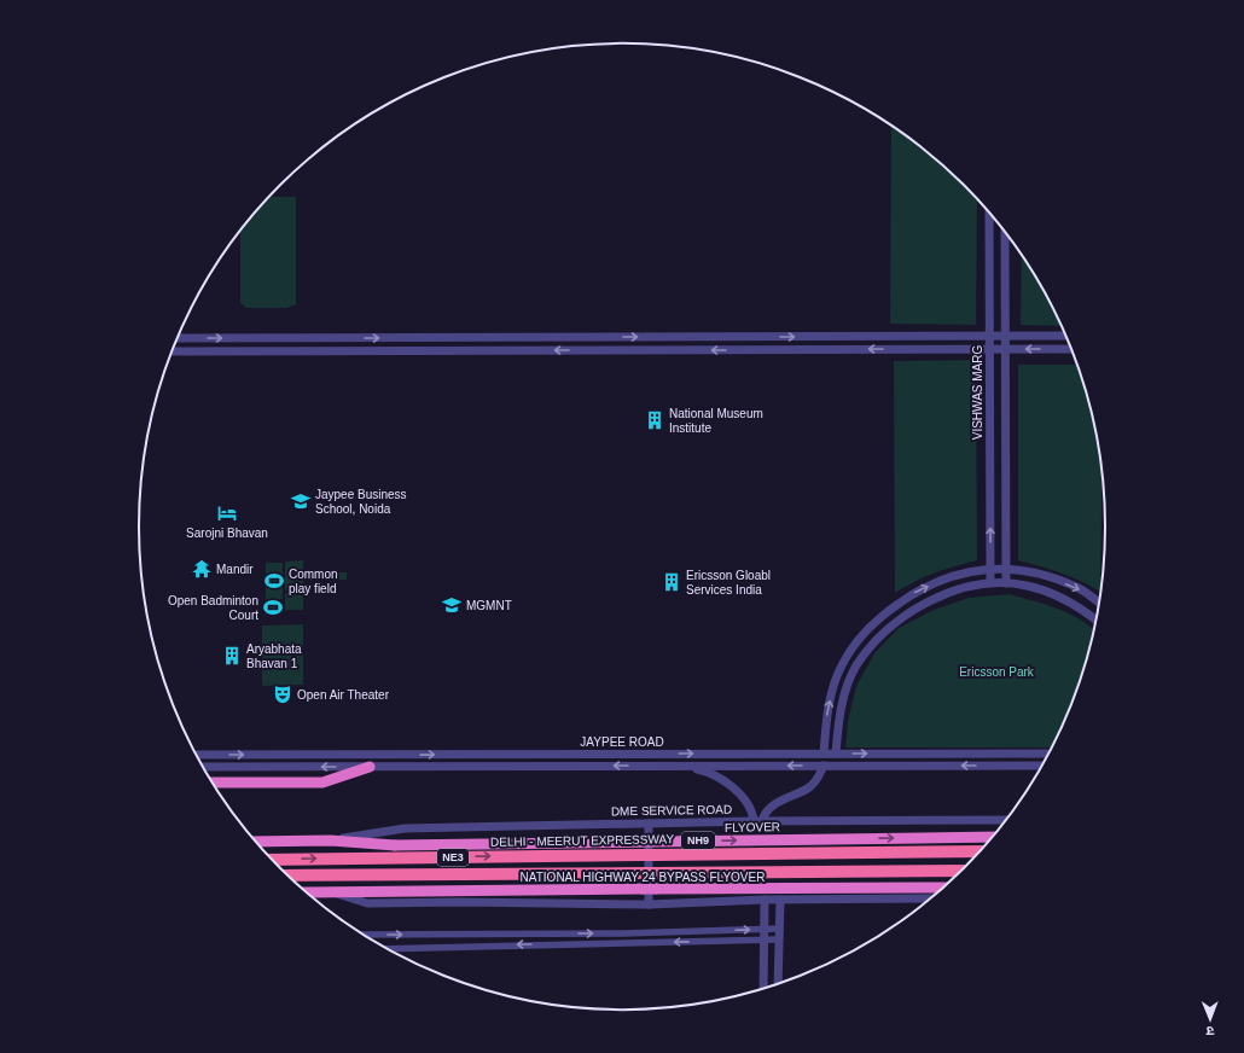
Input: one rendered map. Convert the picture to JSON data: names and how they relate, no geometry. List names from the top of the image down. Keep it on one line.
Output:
{"streets":{"highway":["FLYOVER","DELHI - MEERUT EXPRESSWAY","NH9","NE3","NATIONAL HIGHWAY 24 BYPASS FLYOVER"],"street":["VISHWAS MARG","JAYPEE ROAD","DME SERVICE ROAD"]},"crossings":[["DME SERVICE ROAD","FLYOVER"]],"parks":["Ericsson Park"],"places":{"building":["National Museum Institute","Ericsson Gloabl Services India","Aryabhata Bhavan 1"],"school or university":["Jaypee Business School, Noida","MGMNT"],"hotel":["Sarojni Bhavan"],"temple":["Mandir"],"sports":["Common play field","Open Badminton Court"],"theatre":["Open Air Theater"]},"north":"bottom"}
